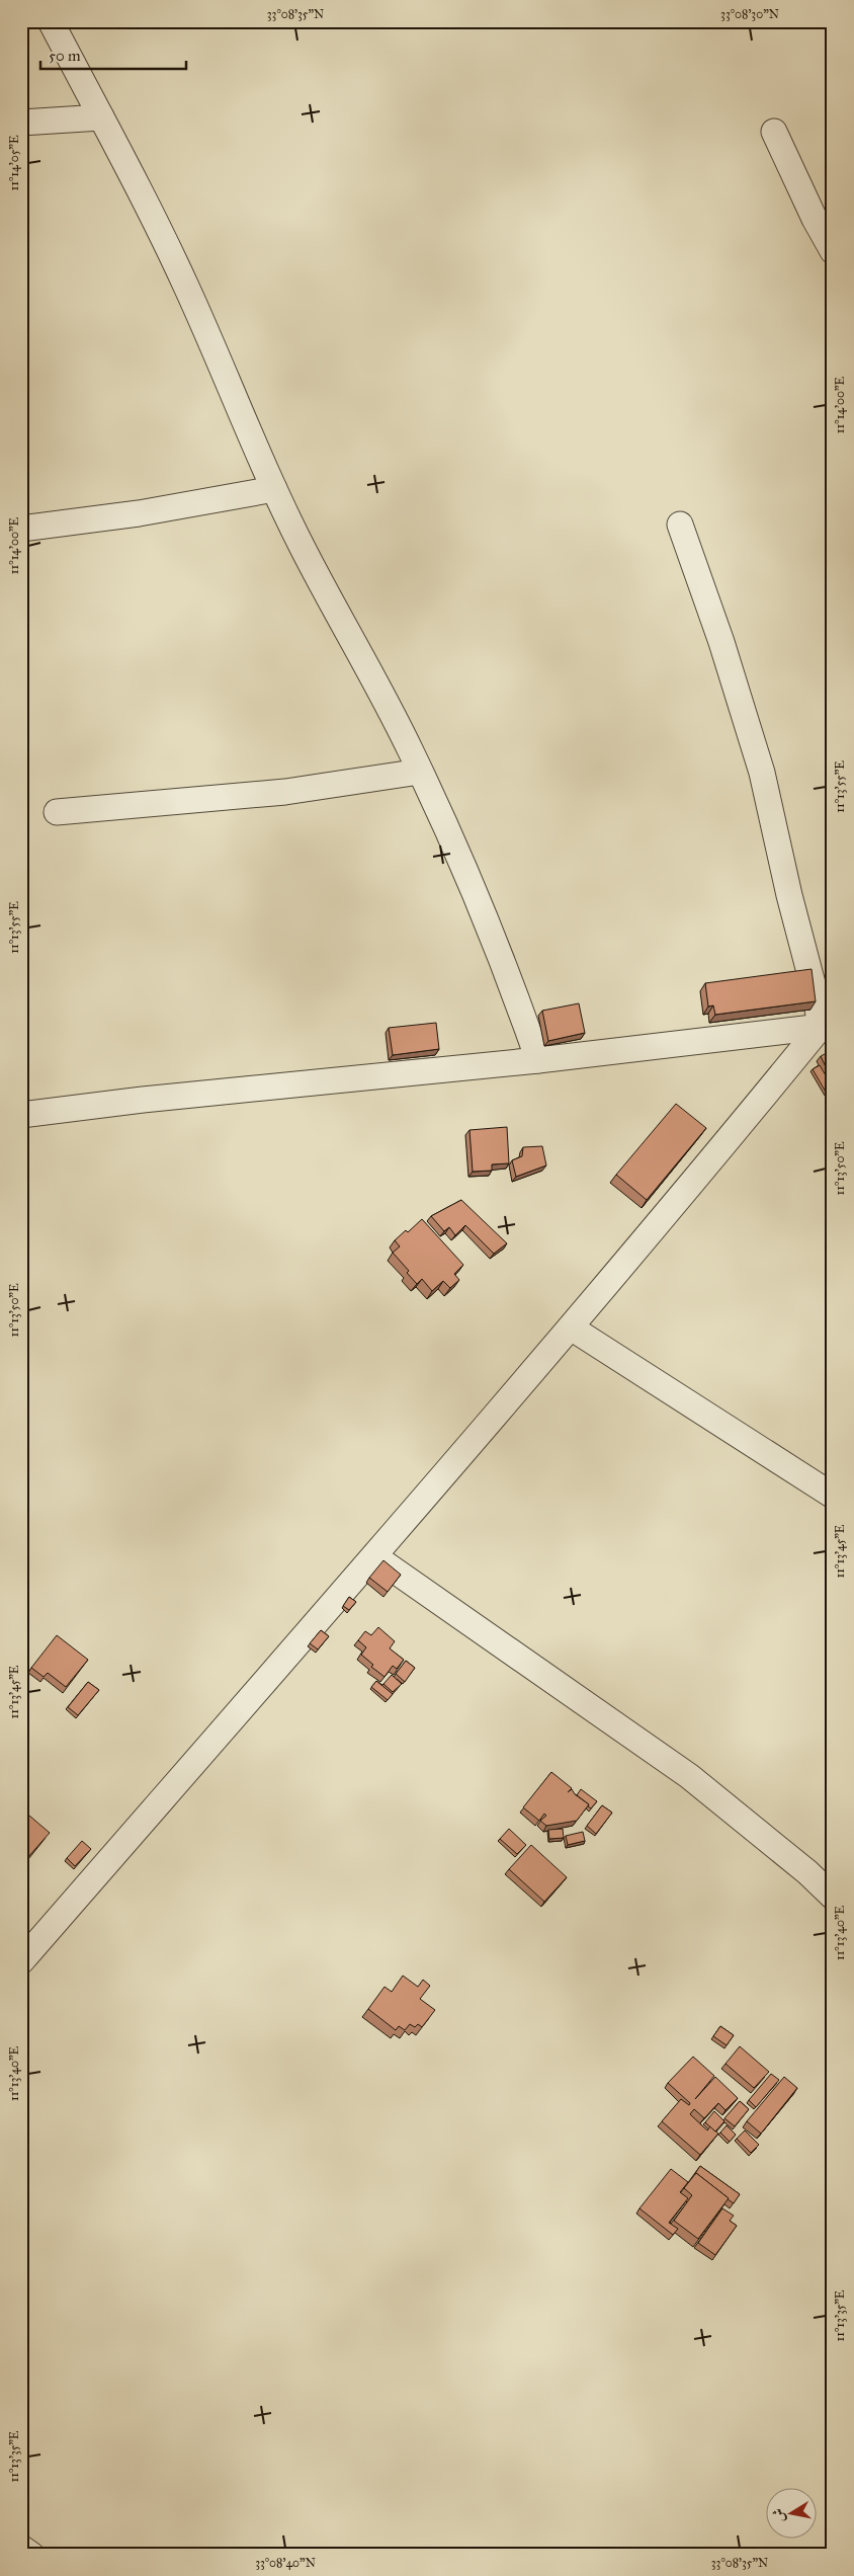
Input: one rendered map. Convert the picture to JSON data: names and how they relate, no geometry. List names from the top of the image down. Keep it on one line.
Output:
{"scale_bar":"50 m","north":"left","coordinates":["33°08'35\"N","33°08'30\"N","11°14'05\"E","11°14'00\"E","11°13'55\"E","11°13'50\"E","11°13'45\"E","11°13'40\"E","11°13'35\"E","33°08'40\"N"]}
